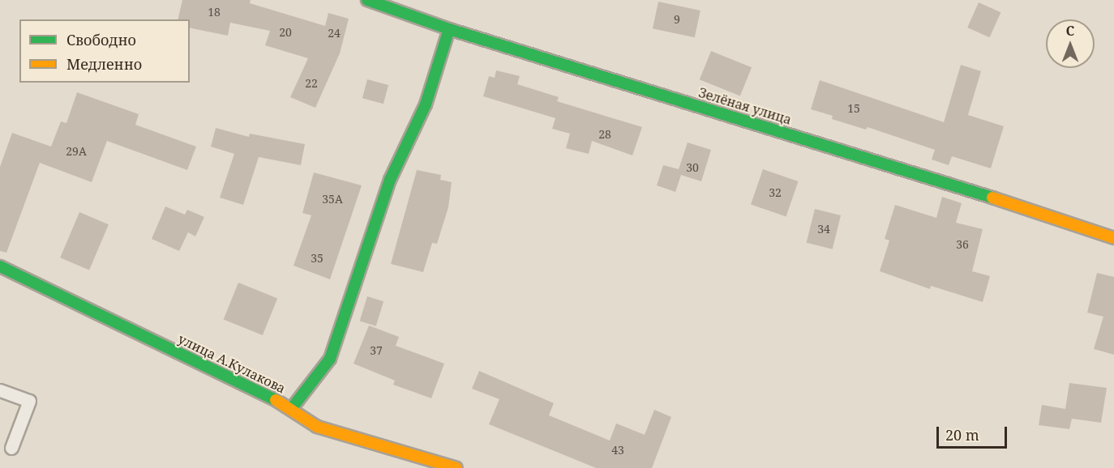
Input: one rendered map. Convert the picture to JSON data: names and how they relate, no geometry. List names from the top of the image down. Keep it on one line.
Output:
{"streets":{"street":["Зелёная улица","улица А.Кулакова"]},"house_numbers":["18","9","20","24","22","15","28","29А","30","32","35А","34","36","35","37","43"],"legend":["Свободно","Медленно"],"scale_bar":"20 m","north":"top"}
